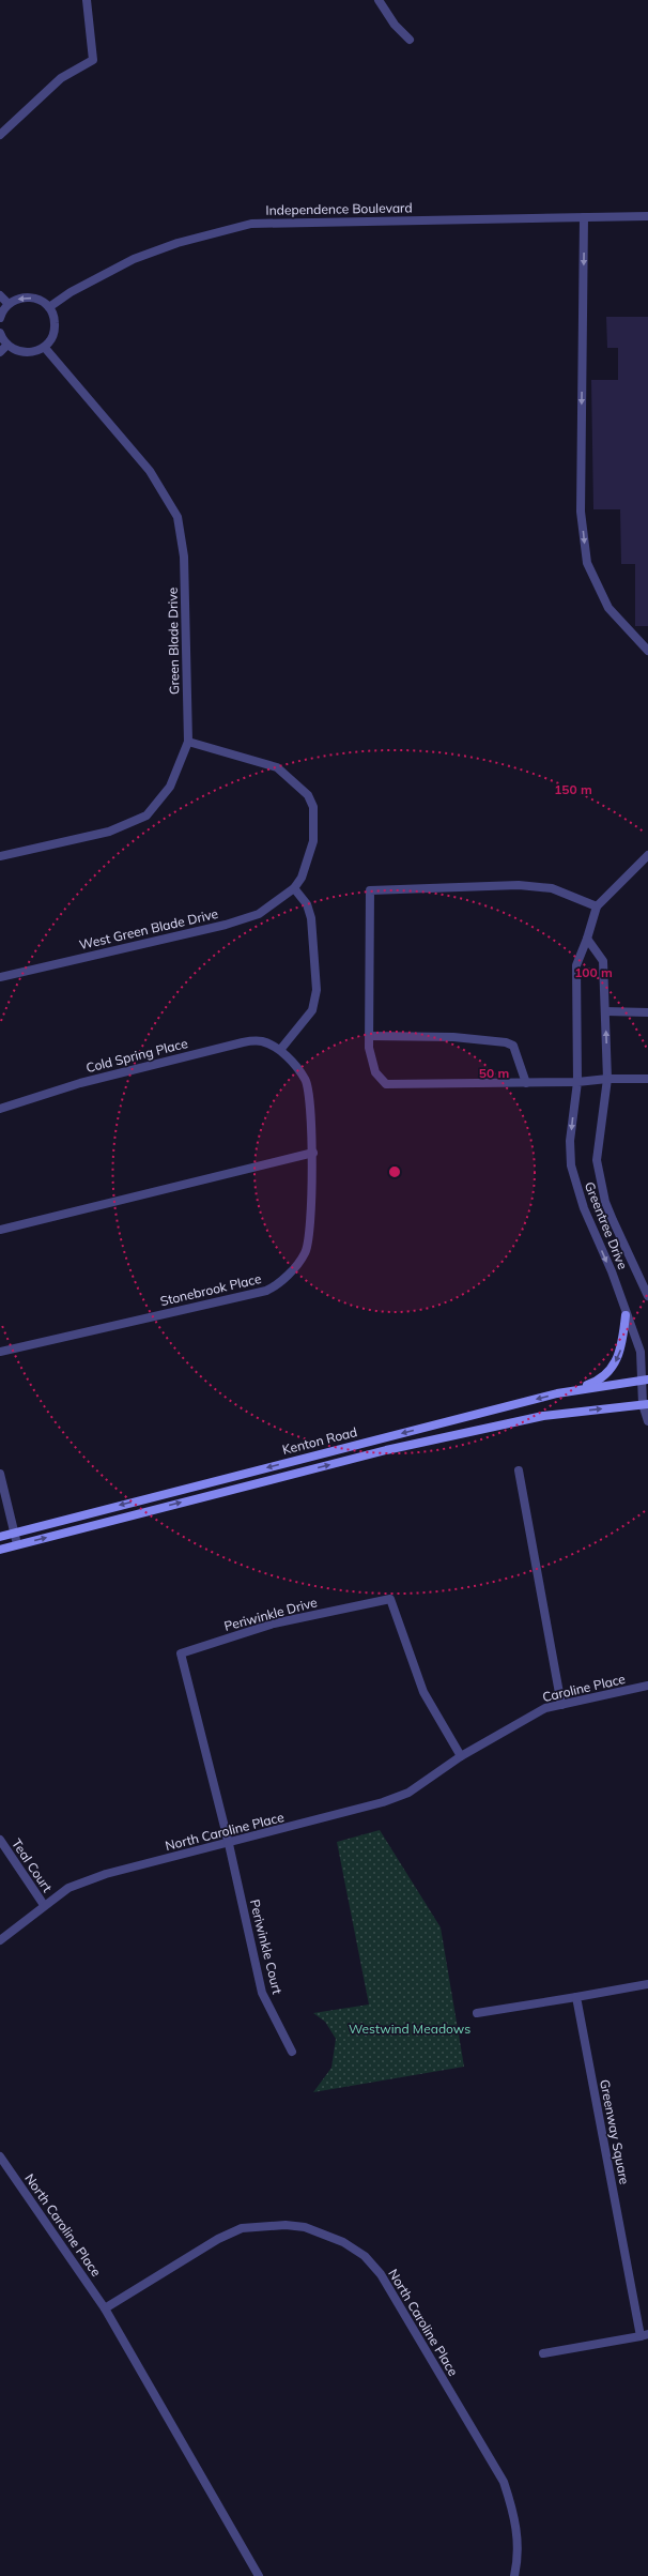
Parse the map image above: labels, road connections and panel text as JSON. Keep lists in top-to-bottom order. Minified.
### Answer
{"streets":{"main road":["Kenton Road"],"street":["Independence Boulevard","Green Blade Drive","West Green Blade Drive","Cold Spring Place","Greentree Drive","Stonebrook Place","Periwinkle Drive","Caroline Place","North Caroline Place","Teal Court","Periwinkle Court","Greenway Square"]},"crossings":[["Cold Spring Place","Stonebrook Place"],["Greentree Drive","Kenton Road"],["Periwinkle Drive","Caroline Place"],["Periwinkle Drive","North Caroline Place"],["Periwinkle Drive","Periwinkle Court"],["Caroline Place","North Caroline Place"],["North Caroline Place","Teal Court"],["North Caroline Place","Periwinkle Court"]],"parks":["Westwind Meadows"],"rings":["150 m","100 m","50 m"]}
